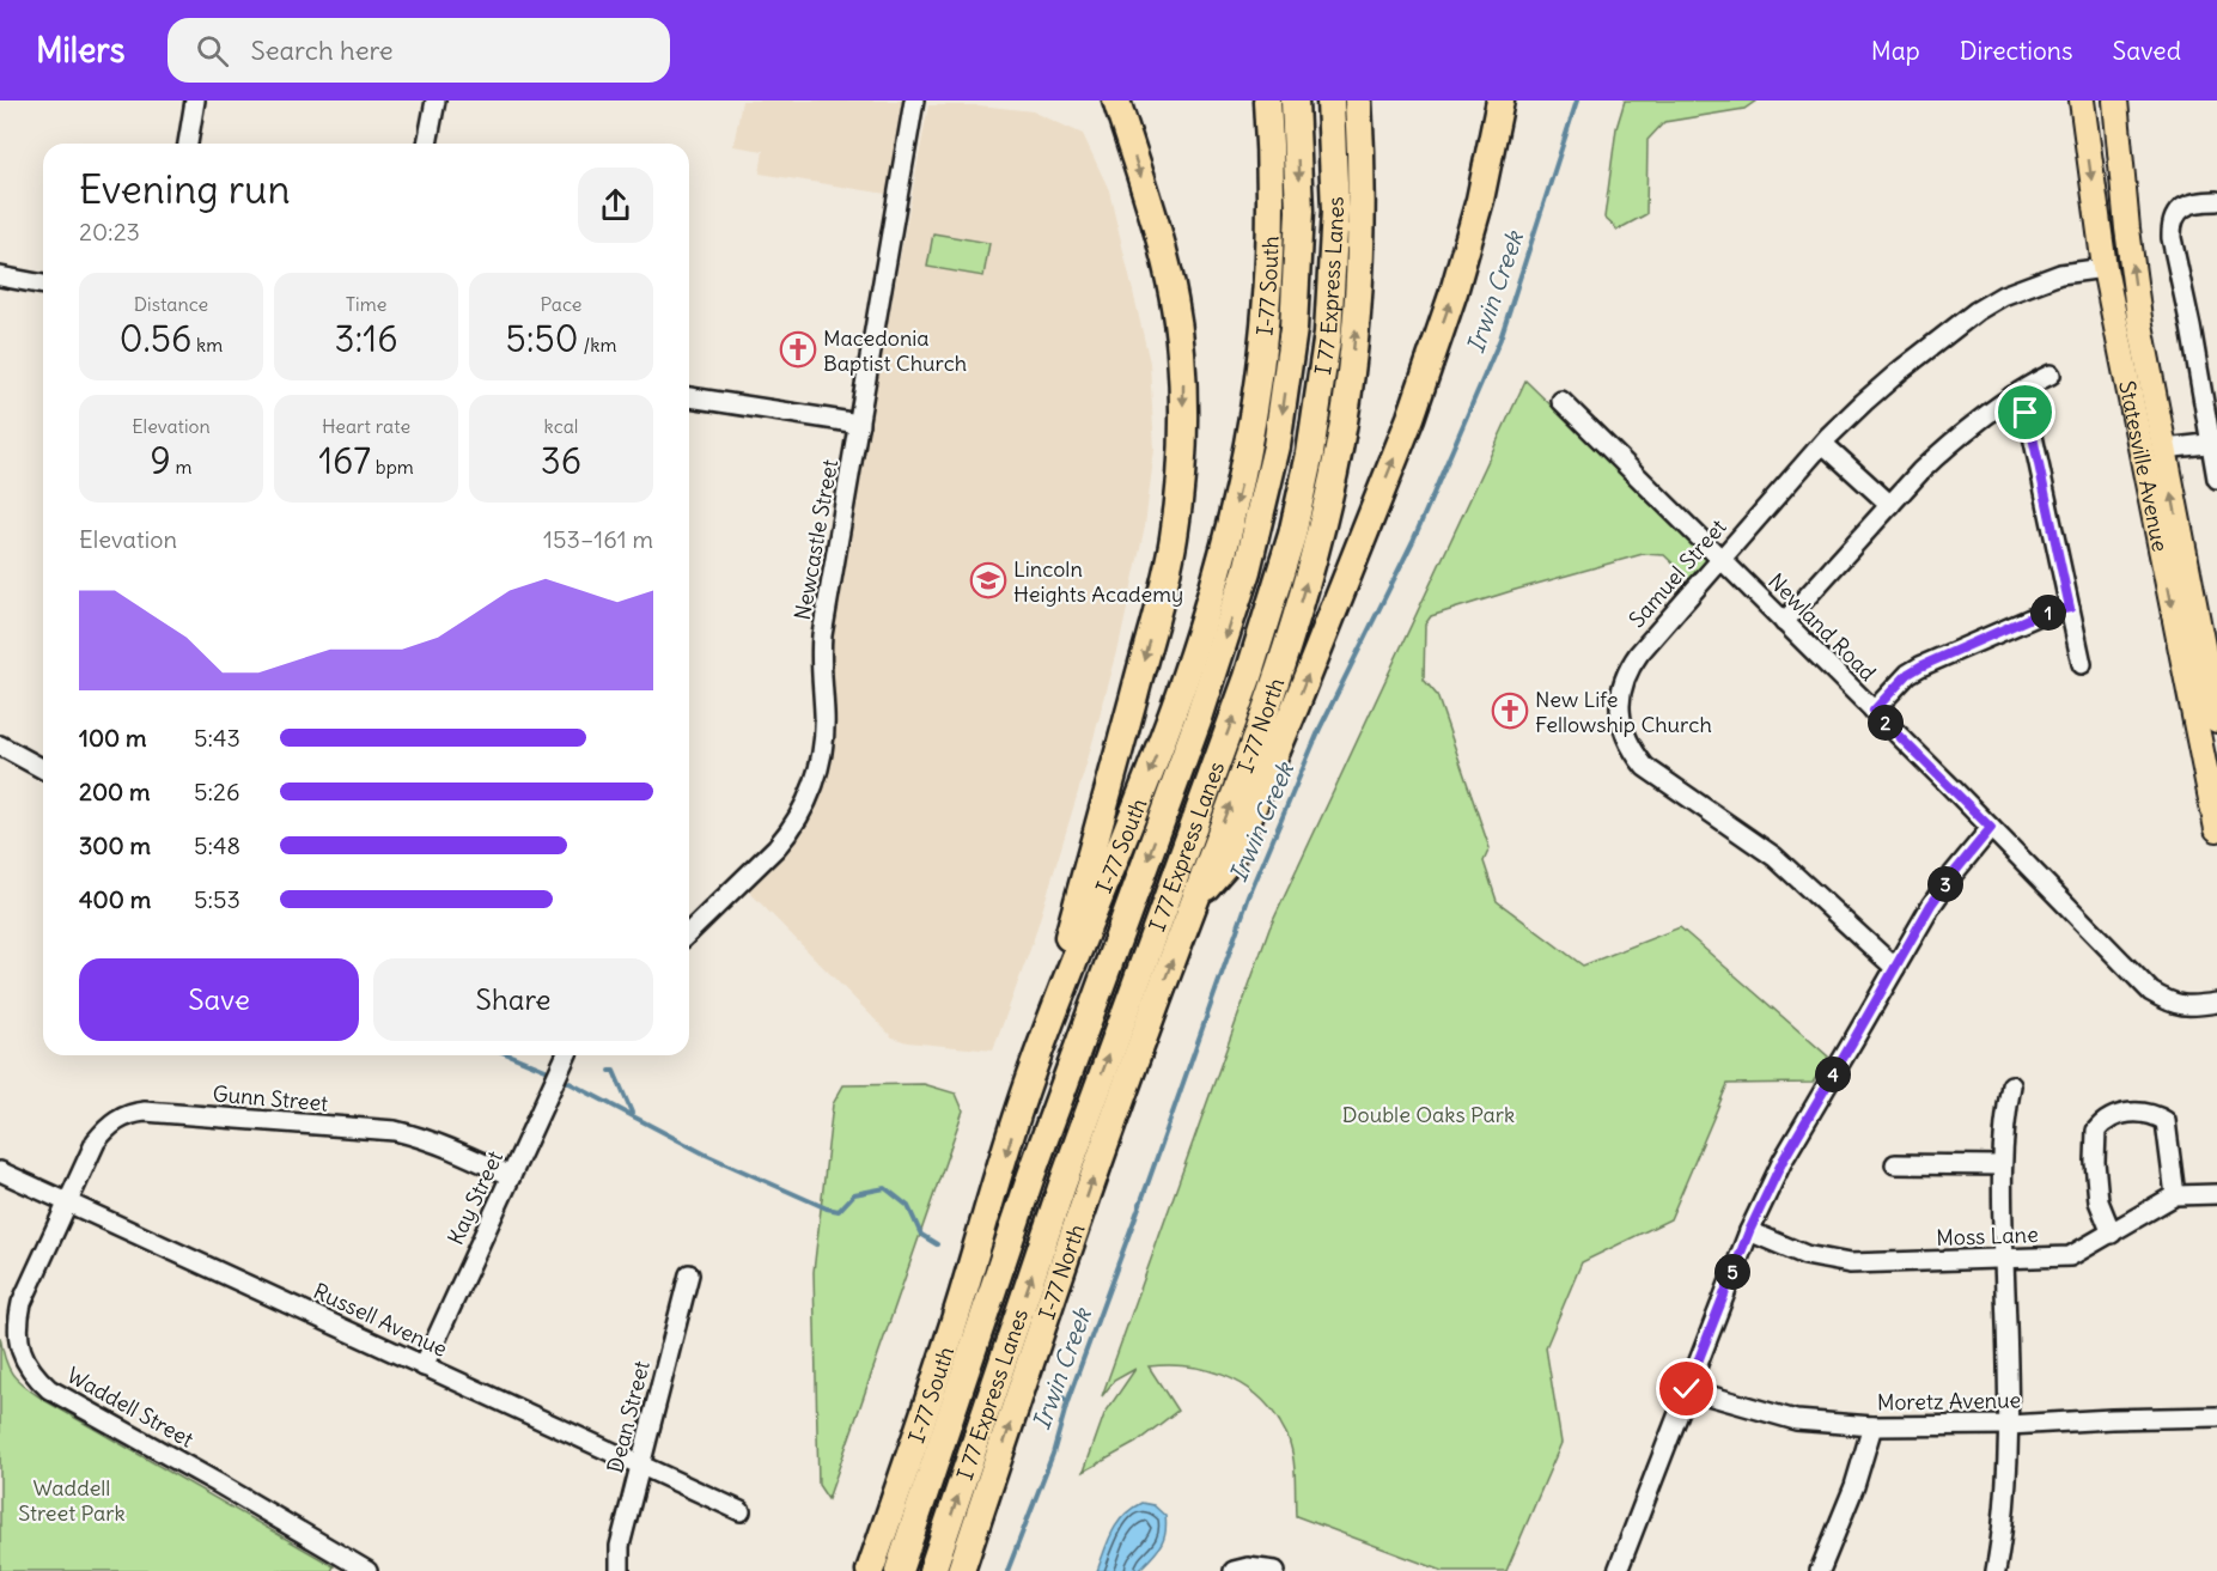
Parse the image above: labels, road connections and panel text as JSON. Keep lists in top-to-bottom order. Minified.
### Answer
{"streets":{"highway":["I-77 South","I 77 Express Lanes","I-77 North"],"main road":["Statesville Avenue"],"street":["Newcastle Street","Samuel Street","Newland Road","Gunn Street","Kay Street","Moss Lane","Russell Avenue","Moretz Avenue","Waddell Street","Dean Street"]},"crossings":[["Statesville Avenue","Samuel Street"],["Samuel Street","Newland Road"],["Gunn Street","Kay Street"],["Gunn Street","Russell Avenue"],["Gunn Street","Waddell Street"],["Kay Street","Russell Avenue"],["Russell Avenue","Waddell Street"],["Russell Avenue","Dean Street"]],"water":["Irwin Creek"],"parks":["Double Oaks Park","Waddell Street Park"],"places":{"church":["Macedonia Baptist Church","New Life Fellowship Church"],"school or university":["Lincoln Heights Academy"]},"page":{"header":"Milers","search":"Search here","nav":["Map","Directions","Saved"],"heading":["Evening run","20:23"],"stats":[["Distance","0.56 km"],["Time","3:16"],["Pace","5:50 /km"],["Elevation","9 m"],["Heart rate","167 bpm"],["kcal","36"]],"chart":["Elevation","153–161 m"],"pins":["1","2","3","4","5"],"list":[{"name":"100 m","note":"5:43"},{"name":"200 m","note":"5:26"},{"name":"300 m","note":"5:48"},{"name":"400 m","note":"5:53"}],"buttons":["Save","Share"]}}
